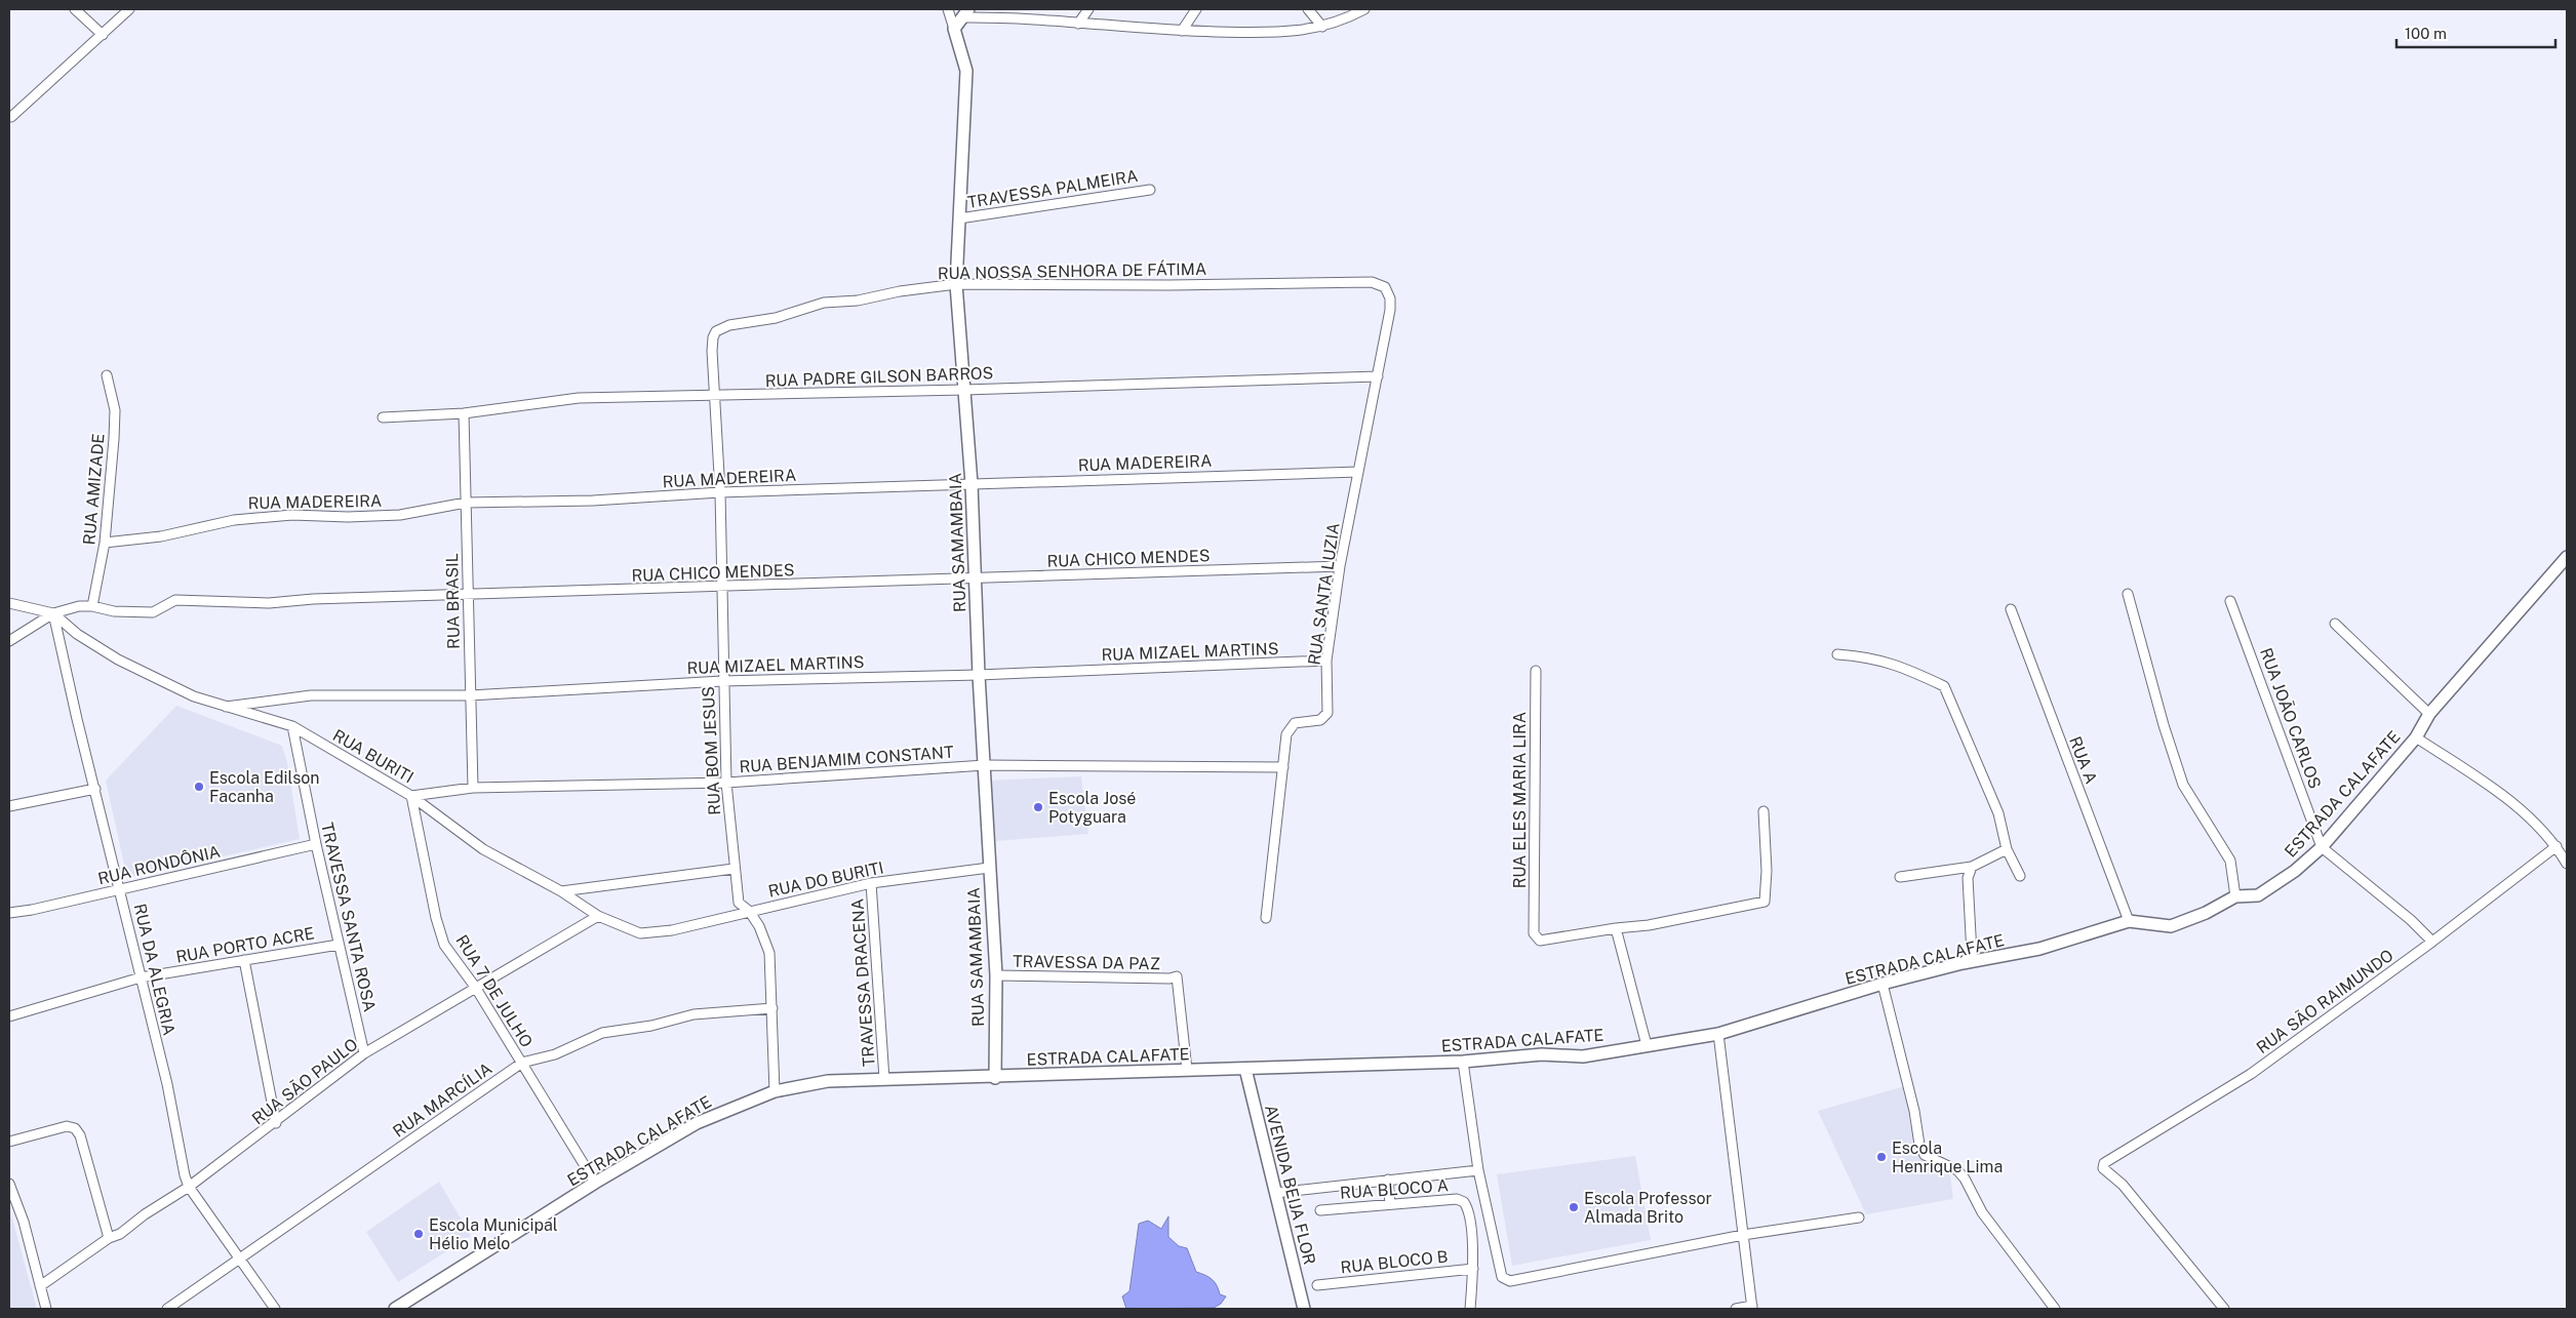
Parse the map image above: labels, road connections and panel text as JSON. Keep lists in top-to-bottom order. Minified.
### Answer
{"streets":{"street":["TRAVESSA PALMEIRA","RUA NOSSA SENHORA DE FÁTIMA","RUA PADRE GILSON BARROS","RUA MADEREIRA","RUA AMIZADE","RUA SAMAMBAIA","RUA CHICO MENDES","RUA SANTA LUZIA","RUA BRASIL","RUA MIZAEL MARTINS","RUA JOÃO CARLOS","RUA BOM JESUS","RUA BURITI","RUA BENJAMIM CONSTANT","RUA A","ESTRADA CALAFATE","RUA ELES MARIA LIRA","RUA RONDÔNIA","RUA DO BURITI","TRAVESSA SANTA ROSA","RUA PORTO ACRE","TRAVESSA DA PAZ","RUA DA ALEGRIA","TRAVESSA DRACENA","RUA 7 DE JULHO","RUA SÃO RAIMUNDO","RUA SÃO PAULO","RUA MARCÍLIA","AVENIDA BEIJA FLOR","RUA BLOCO A","RUA BLOCO B"]},"crossings":[["TRAVESSA PALMEIRA","RUA SAMAMBAIA"],["RUA NOSSA SENHORA DE FÁTIMA","RUA SAMAMBAIA"],["RUA NOSSA SENHORA DE FÁTIMA","RUA SANTA LUZIA"],["RUA NOSSA SENHORA DE FÁTIMA","RUA BOM JESUS"],["RUA PADRE GILSON BARROS","RUA SAMAMBAIA"],["RUA PADRE GILSON BARROS","RUA SANTA LUZIA"],["RUA PADRE GILSON BARROS","RUA BRASIL"],["RUA PADRE GILSON BARROS","RUA BOM JESUS"],["RUA MADEREIRA","RUA AMIZADE"],["RUA MADEREIRA","RUA SAMAMBAIA"],["RUA MADEREIRA","RUA SANTA LUZIA"],["RUA MADEREIRA","RUA BRASIL"],["RUA MADEREIRA","RUA BOM JESUS"],["RUA AMIZADE","RUA CHICO MENDES"],["RUA SAMAMBAIA","RUA CHICO MENDES"],["RUA SAMAMBAIA","RUA MIZAEL MARTINS"],["RUA SAMAMBAIA","RUA BENJAMIM CONSTANT"],["RUA SAMAMBAIA","ESTRADA CALAFATE"],["RUA SAMAMBAIA","RUA DO BURITI"],["RUA SAMAMBAIA","TRAVESSA DA PAZ"],["RUA CHICO MENDES","RUA SANTA LUZIA"],["RUA CHICO MENDES","RUA BRASIL"],["RUA CHICO MENDES","RUA BOM JESUS"],["RUA CHICO MENDES","RUA BURITI"],["RUA CHICO MENDES","RUA DA ALEGRIA"],["RUA SANTA LUZIA","RUA MIZAEL MARTINS"],["RUA SANTA LUZIA","RUA BENJAMIM CONSTANT"],["RUA BRASIL","RUA MIZAEL MARTINS"],["RUA BRASIL","RUA BENJAMIM CONSTANT"],["RUA MIZAEL MARTINS","RUA BOM JESUS"],["RUA MIZAEL MARTINS","RUA BURITI"],["RUA JOÃO CARLOS","ESTRADA CALAFATE"],["RUA BOM JESUS","RUA BENJAMIM CONSTANT"],["RUA BOM JESUS","ESTRADA CALAFATE"],["RUA BOM JESUS","RUA DO BURITI"],["RUA BOM JESUS","RUA MARCÍLIA"],["RUA BURITI","RUA BENJAMIM CONSTANT"],["RUA BURITI","RUA DO BURITI"],["RUA BURITI","TRAVESSA SANTA ROSA"],["RUA BURITI","RUA DA ALEGRIA"],["RUA BURITI","RUA 7 DE JULHO"],["RUA BURITI","RUA SÃO PAULO"],["RUA BENJAMIM CONSTANT","RUA 7 DE JULHO"],["RUA A","ESTRADA CALAFATE"],["ESTRADA CALAFATE","TRAVESSA DA PAZ"],["ESTRADA CALAFATE","TRAVESSA DRACENA"],["ESTRADA CALAFATE","RUA 7 DE JULHO"],["ESTRADA CALAFATE","AVENIDA BEIJA FLOR"],["RUA RONDÔNIA","TRAVESSA SANTA ROSA"],["RUA RONDÔNIA","RUA DA ALEGRIA"],["RUA DO BURITI","TRAVESSA DRACENA"],["TRAVESSA SANTA ROSA","RUA PORTO ACRE"],["TRAVESSA SANTA ROSA","RUA SÃO PAULO"],["RUA PORTO ACRE","RUA DA ALEGRIA"],["RUA DA ALEGRIA","RUA SÃO PAULO"],["RUA DA ALEGRIA","RUA MARCÍLIA"],["RUA 7 DE JULHO","RUA SÃO PAULO"],["RUA 7 DE JULHO","RUA MARCÍLIA"],["RUA BLOCO A","RUA BLOCO B"]],"places":["Escola Edilson Facanha","Escola José Potyguara","Escola Henrique Lima","Escola Professor Almada Brito","Escola Municipal Hélio Melo"],"scale_bar":"100 m"}
